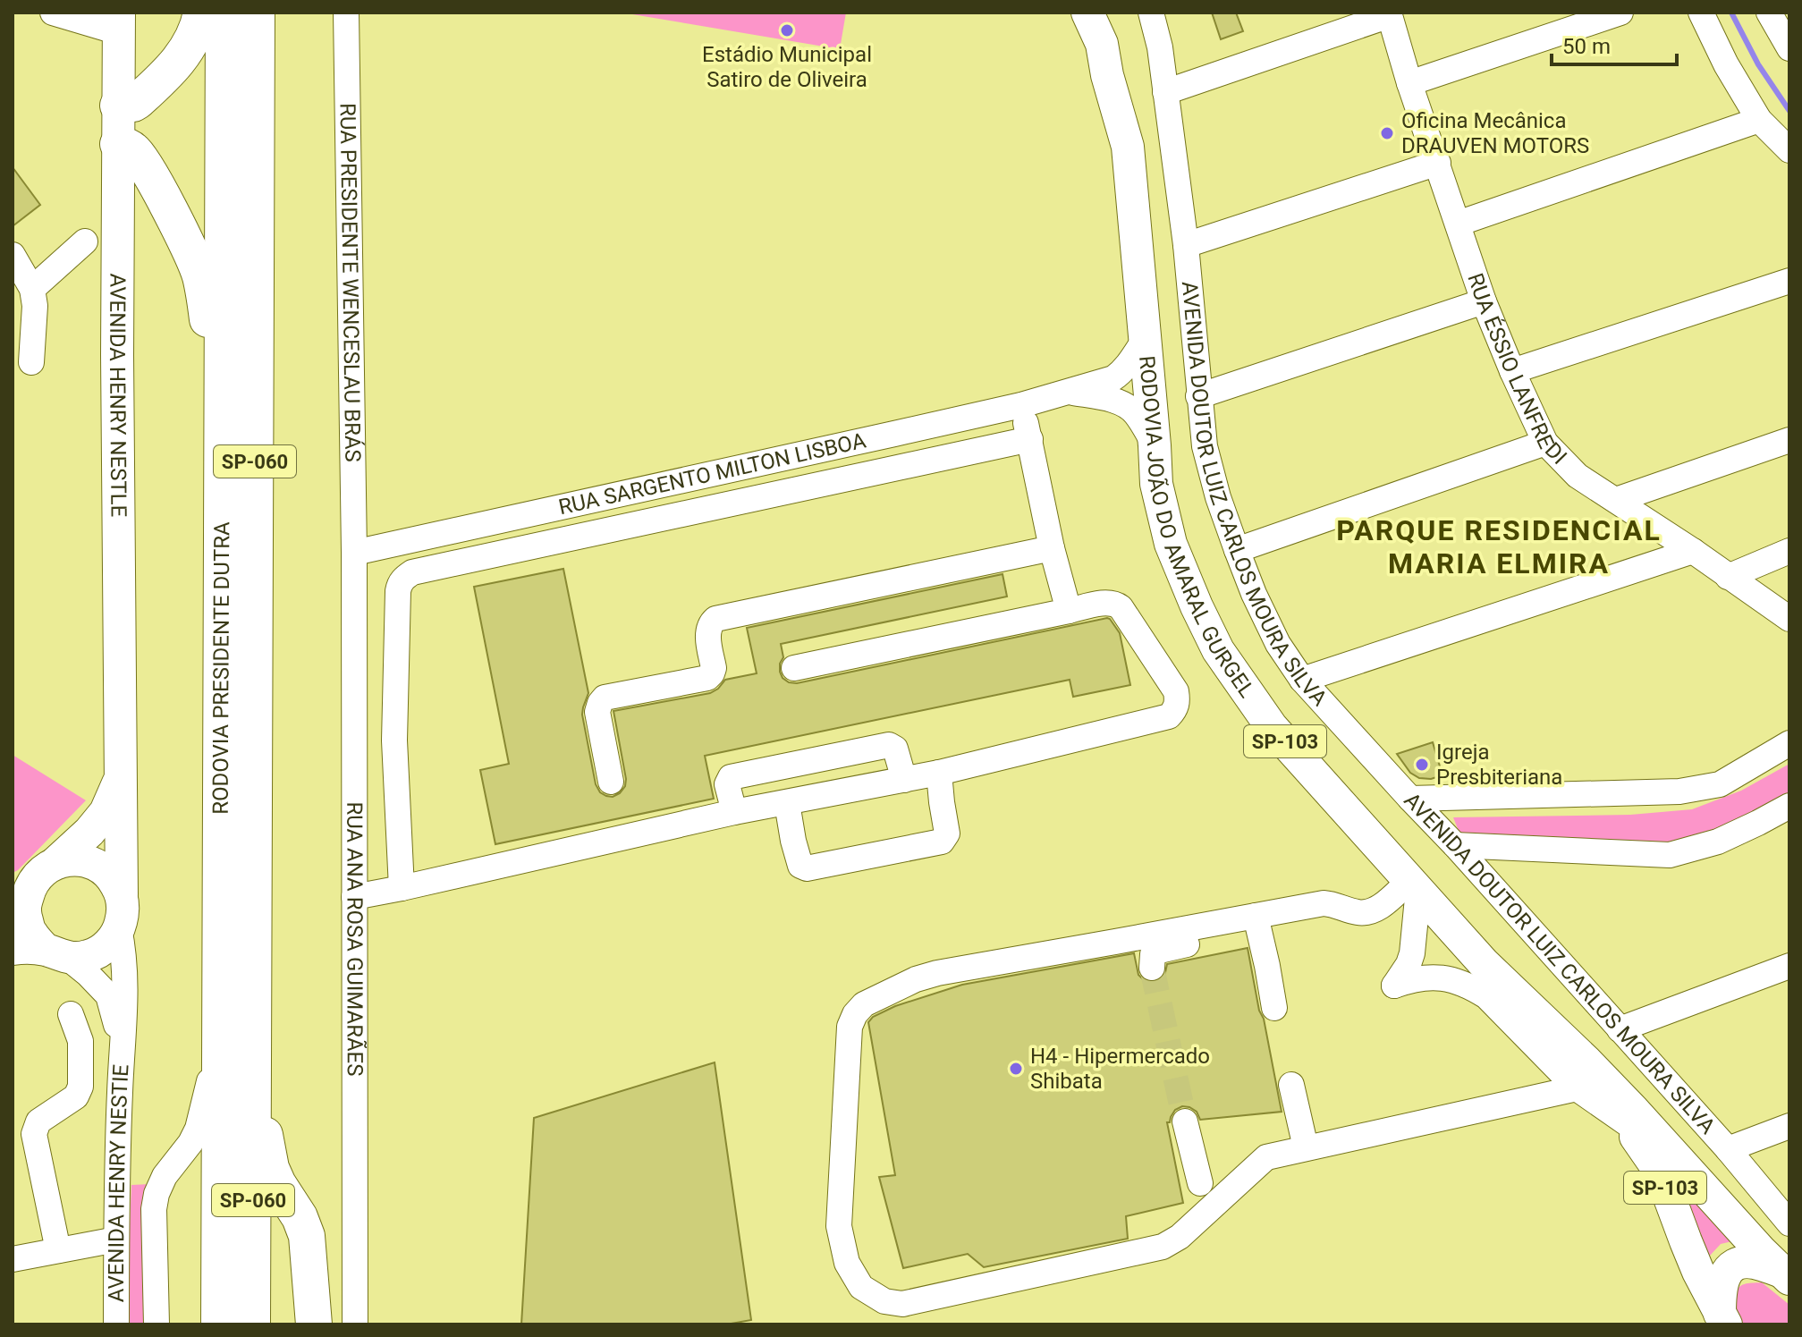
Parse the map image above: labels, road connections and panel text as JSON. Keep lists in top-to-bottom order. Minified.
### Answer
{"streets":{"highway":["SP-060","RODOVIA PRESIDENTE DUTRA"],"main road":["AVENIDA HENRY NESTLE","RODOVIA JOÃO DO AMARAL GURGEL","SP-103"],"street":["RUA PRESIDENTE WENCESLAU BRÁS","RUA ÉSSIO LANFREDI","RUA SARGENTO MILTON LISBOA","AVENIDA DOUTOR LUIZ CARLOS MOURA SILVA","RUA ANA ROSA GUIMARÃES","AVENIDA HENRY NESTIE"]},"crossings":[["RUA PRESIDENTE WENCESLAU BRÁS","RUA SARGENTO MILTON LISBOA"],["RUA PRESIDENTE WENCESLAU BRÁS","RUA ANA ROSA GUIMARÃES"],["AVENIDA HENRY NESTLE","AVENIDA HENRY NESTIE"],["RUA SARGENTO MILTON LISBOA","RODOVIA JOÃO DO AMARAL GURGEL"],["RUA SARGENTO MILTON LISBOA","RUA ANA ROSA GUIMARÃES"],["RODOVIA JOÃO DO AMARAL GURGEL","SP-103"]],"districts":["PARQUE RESIDENCIAL MARIA ELMIRA"],"places":["Estádio Municipal Satiro de Oliveira","Oficina Mecânica DRAUVEN MOTORS","Igreja Presbiteriana","H4 - Hipermercado Shibata"],"scale_bar":"50 m"}
